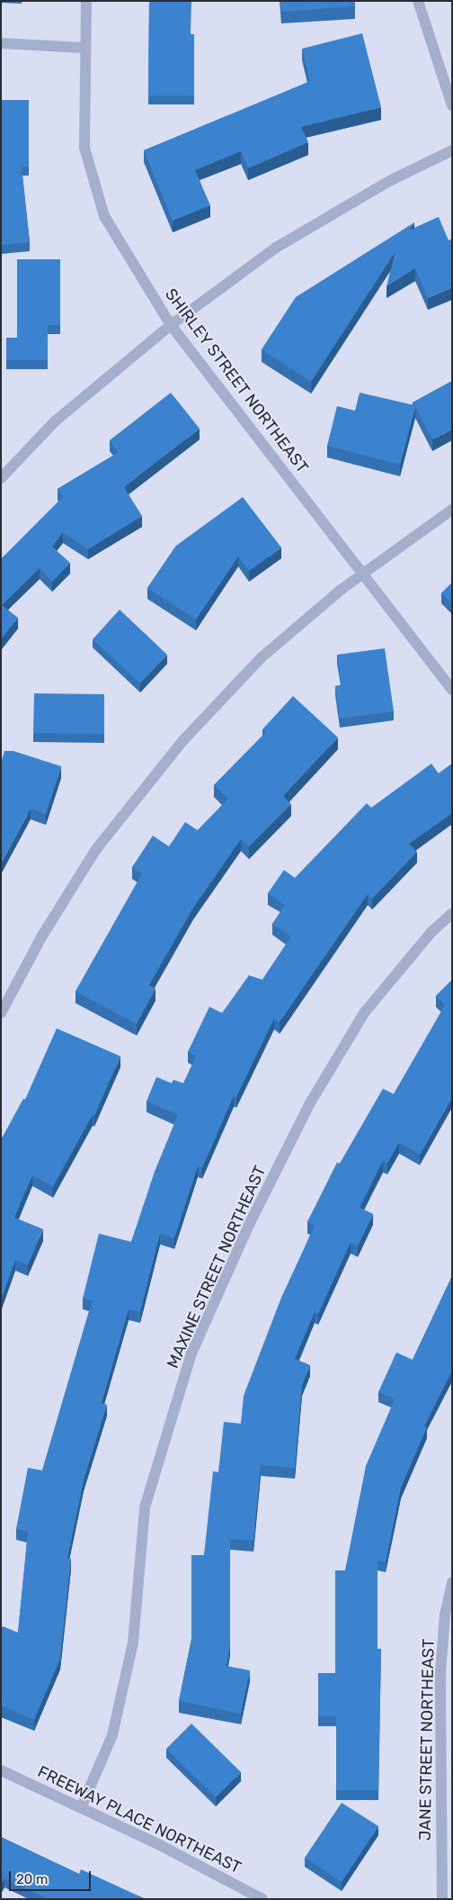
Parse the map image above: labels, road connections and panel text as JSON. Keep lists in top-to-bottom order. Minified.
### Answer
{"streets":{"street":["SHIRLEY STREET NORTHEAST","MAXINE STREET NORTHEAST","JANE STREET NORTHEAST","FREEWAY PLACE NORTHEAST"]},"crossings":[["MAXINE STREET NORTHEAST","FREEWAY PLACE NORTHEAST"]],"scale_bar":"20 m"}
